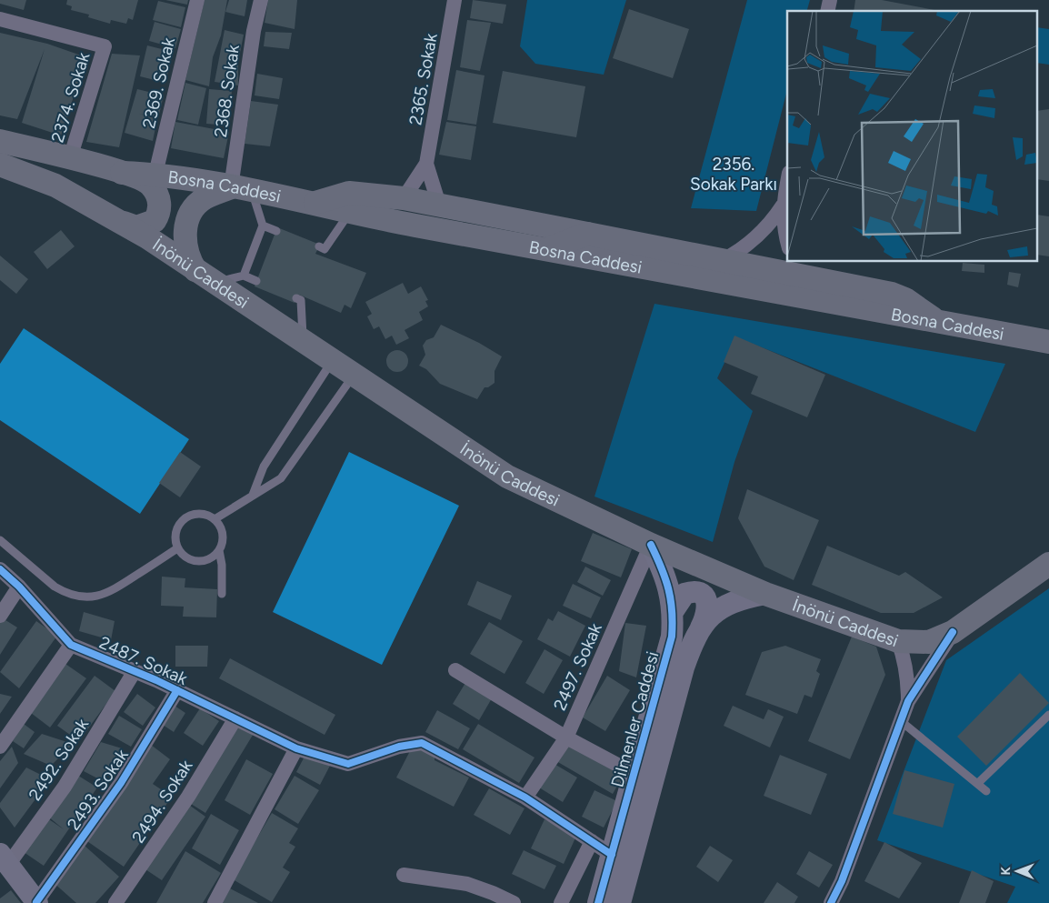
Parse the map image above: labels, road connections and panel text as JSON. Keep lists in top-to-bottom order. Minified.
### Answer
{"streets":{"main road":["Bosna Caddesi","İnönü Caddesi"],"street":["2365. Sokak","2369. Sokak","2368. Sokak","2374. Sokak","2487. Sokak","2497. Sokak","Dilmenler Caddesi","2492. Sokak","2493. Sokak","2494. Sokak"]},"crossings":[["2369. Sokak","Bosna Caddesi"],["2368. Sokak","Bosna Caddesi"],["2368. Sokak","İnönü Caddesi"],["Bosna Caddesi","İnönü Caddesi"],["İnönü Caddesi","2497. Sokak"],["İnönü Caddesi","Dilmenler Caddesi"],["2487. Sokak","2497. Sokak"],["2487. Sokak","Dilmenler Caddesi"],["2487. Sokak","2492. Sokak"],["2487. Sokak","2493. Sokak"],["2487. Sokak","2494. Sokak"],["2497. Sokak","Dilmenler Caddesi"]],"parks":["2356. Sokak Parkı"],"north":"left"}
